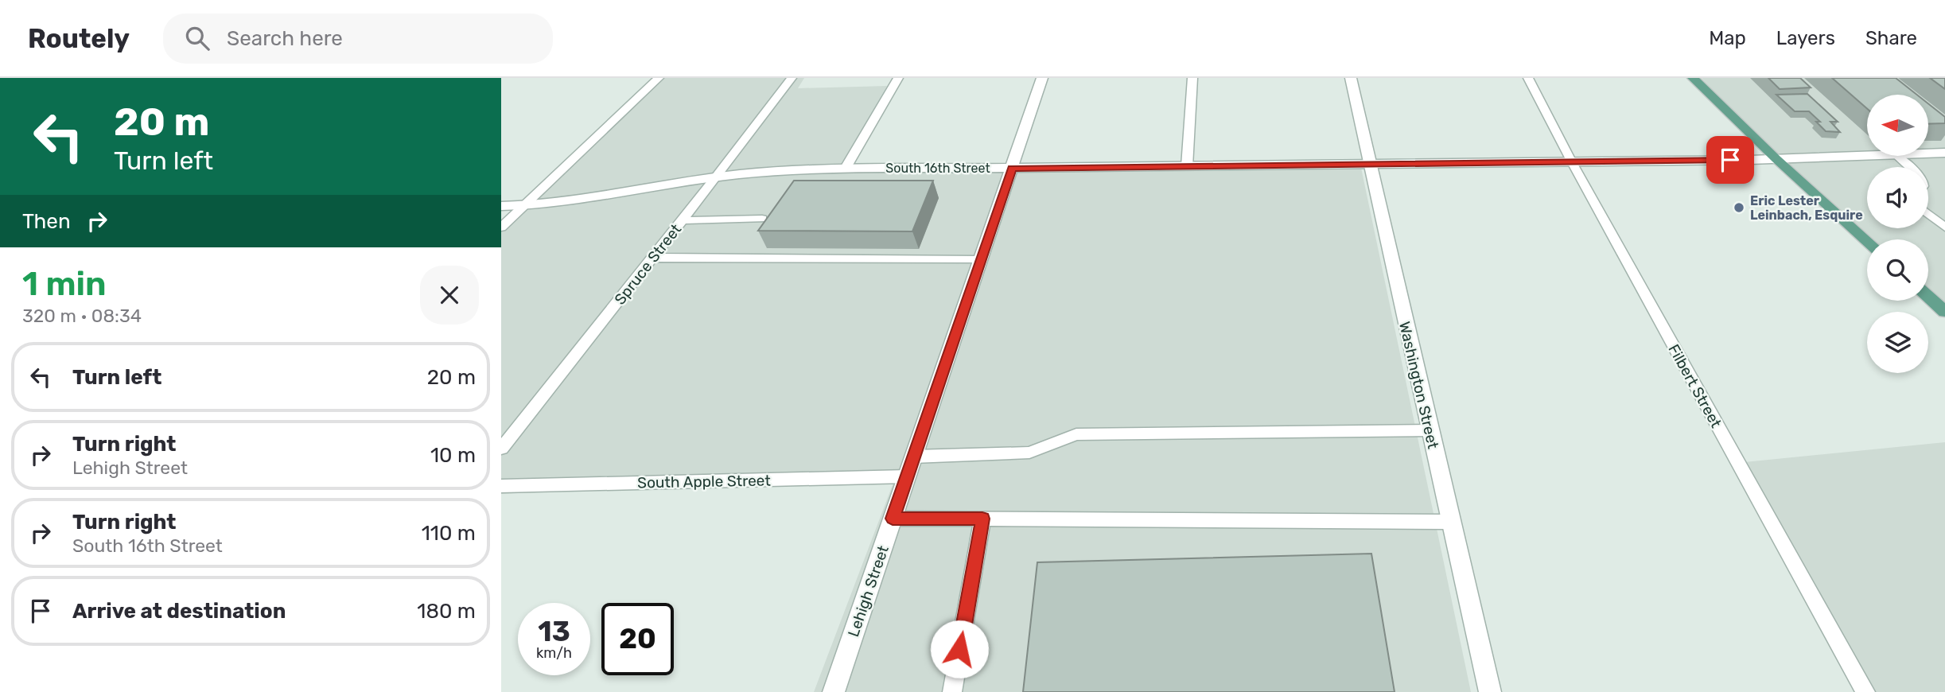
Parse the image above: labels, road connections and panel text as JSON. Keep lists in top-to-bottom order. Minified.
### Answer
{"streets":{"street":["South 16th Street","Washington Street","Lehigh Street"],"lane":["Spruce Street","Filbert Street","South Apple Street"]},"crossings":[["South 16th Street","Spruce Street"],["South 16th Street","Washington Street"],["South 16th Street","Filbert Street"],["South 16th Street","Lehigh Street"],["South Apple Street","Lehigh Street"]],"places":["Eric Lester Leinbach, Esquire"],"north":"left","page":{"header":"Routely","search":"Search here","nav":["Map","Layers","Share"],"turn":["20 m","Turn left"],"then":"Then","heading":["1 min","320 m · 08:34"],"list":[{"name":"Turn left","value":"20 m"},{"name":"Turn right","note":"Lehigh Street","value":"10 m"},{"name":"Turn right","note":"South 16th Street","value":"110 m"},{"name":"Arrive at destination","value":"180 m"}],"speed":"13 km/h","limit":"20"}}
